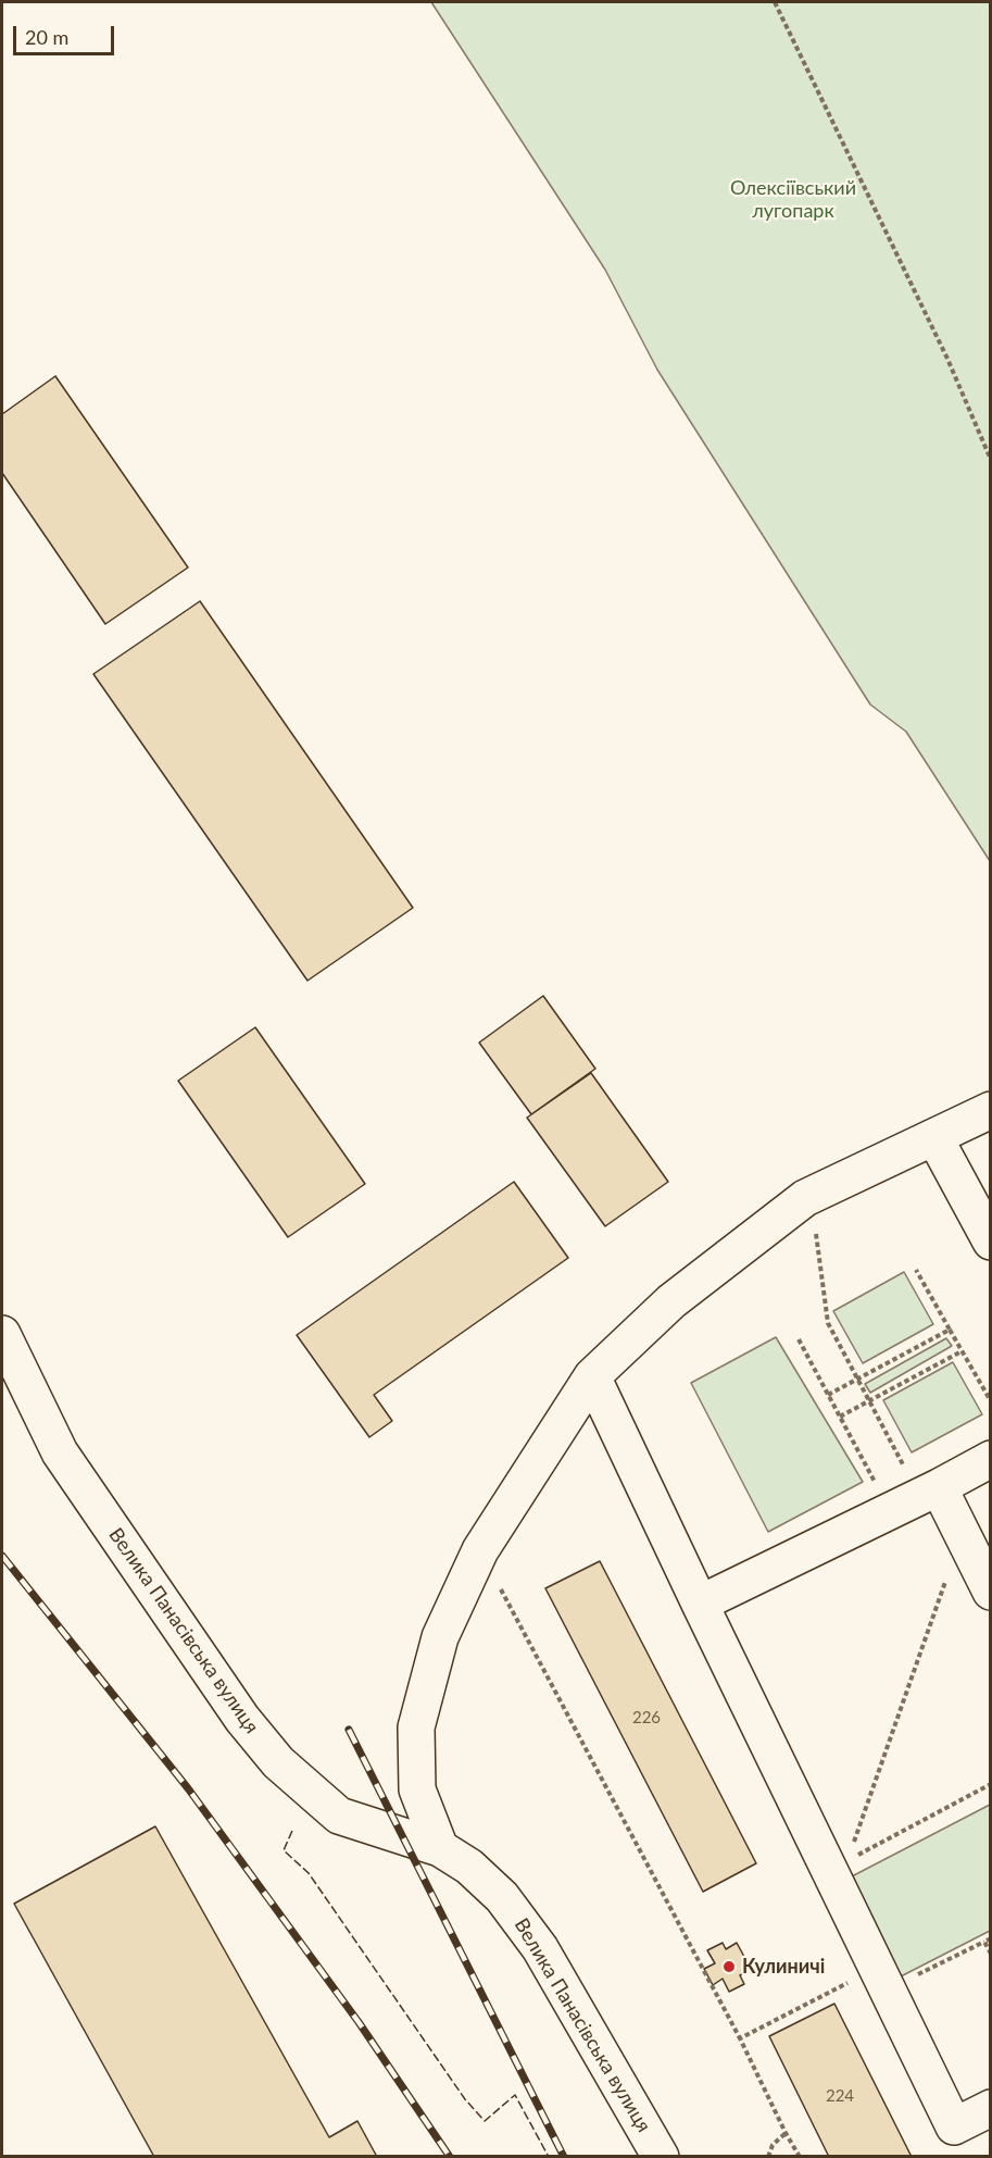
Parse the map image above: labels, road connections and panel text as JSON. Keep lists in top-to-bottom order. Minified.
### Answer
{"streets":{"street":["Велика Панасівська вулиця"]},"parks":["Олексіївський лугопарк"],"places":["Кулиничі"],"house_numbers":["226","224"],"scale_bar":"20 m"}
